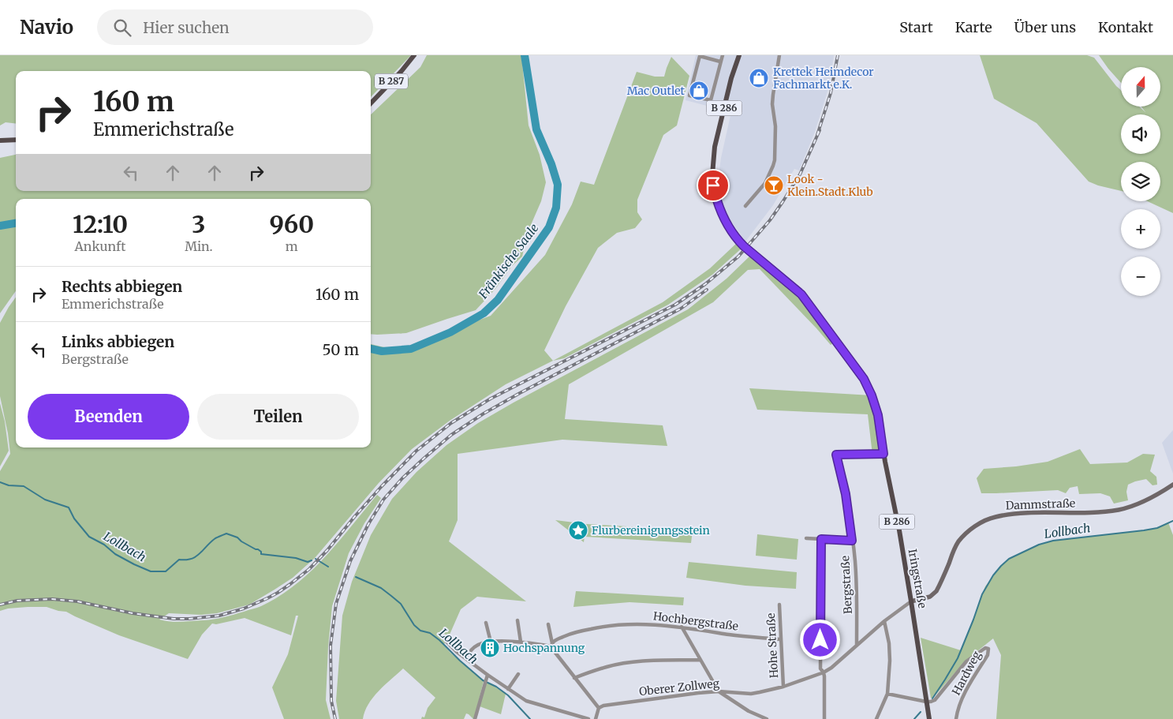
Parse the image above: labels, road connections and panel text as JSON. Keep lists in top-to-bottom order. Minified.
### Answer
{"streets":{"main road":["B 287","B 286","Iringstraße"],"street":["Dammstraße","Bergstraße","Hochbergstraße","Hohe Straße","Hardweg","Oberer Zollweg"]},"crossings":[["Dammstraße","Iringstraße"],["Dammstraße","Oberer Zollweg"],["Iringstraße","Bergstraße"],["Iringstraße","Hardweg"],["Iringstraße","Oberer Zollweg"],["Bergstraße","Oberer Zollweg"],["Hochbergstraße","Hohe Straße"],["Hohe Straße","Oberer Zollweg"]],"water":["Fränkische Saale","Lollbach"],"places":{"shop":["Krettek Heimdecor Fachmarkt e.K.","Mac Outlet"],"bar":["Look - Klein.Stadt.Klub"],"place":["Flurbereinigungsstein"],"building":["Hochspannung"]},"north":"top","page":{"header":"Navio","search":"Hier suchen","nav":["Start","Karte","Über uns","Kontakt"],"map_buttons":["+","−"],"turn":["160 m","Emmerichstraße"],"eta":["12:10","Ankunft","3","Min.","960","m"],"list":[{"name":"Rechts abbiegen","note":"Emmerichstraße","value":"160 m"},{"name":"Links abbiegen","note":"Bergstraße","value":"50 m"}],"buttons":["Beenden","Teilen"]}}
